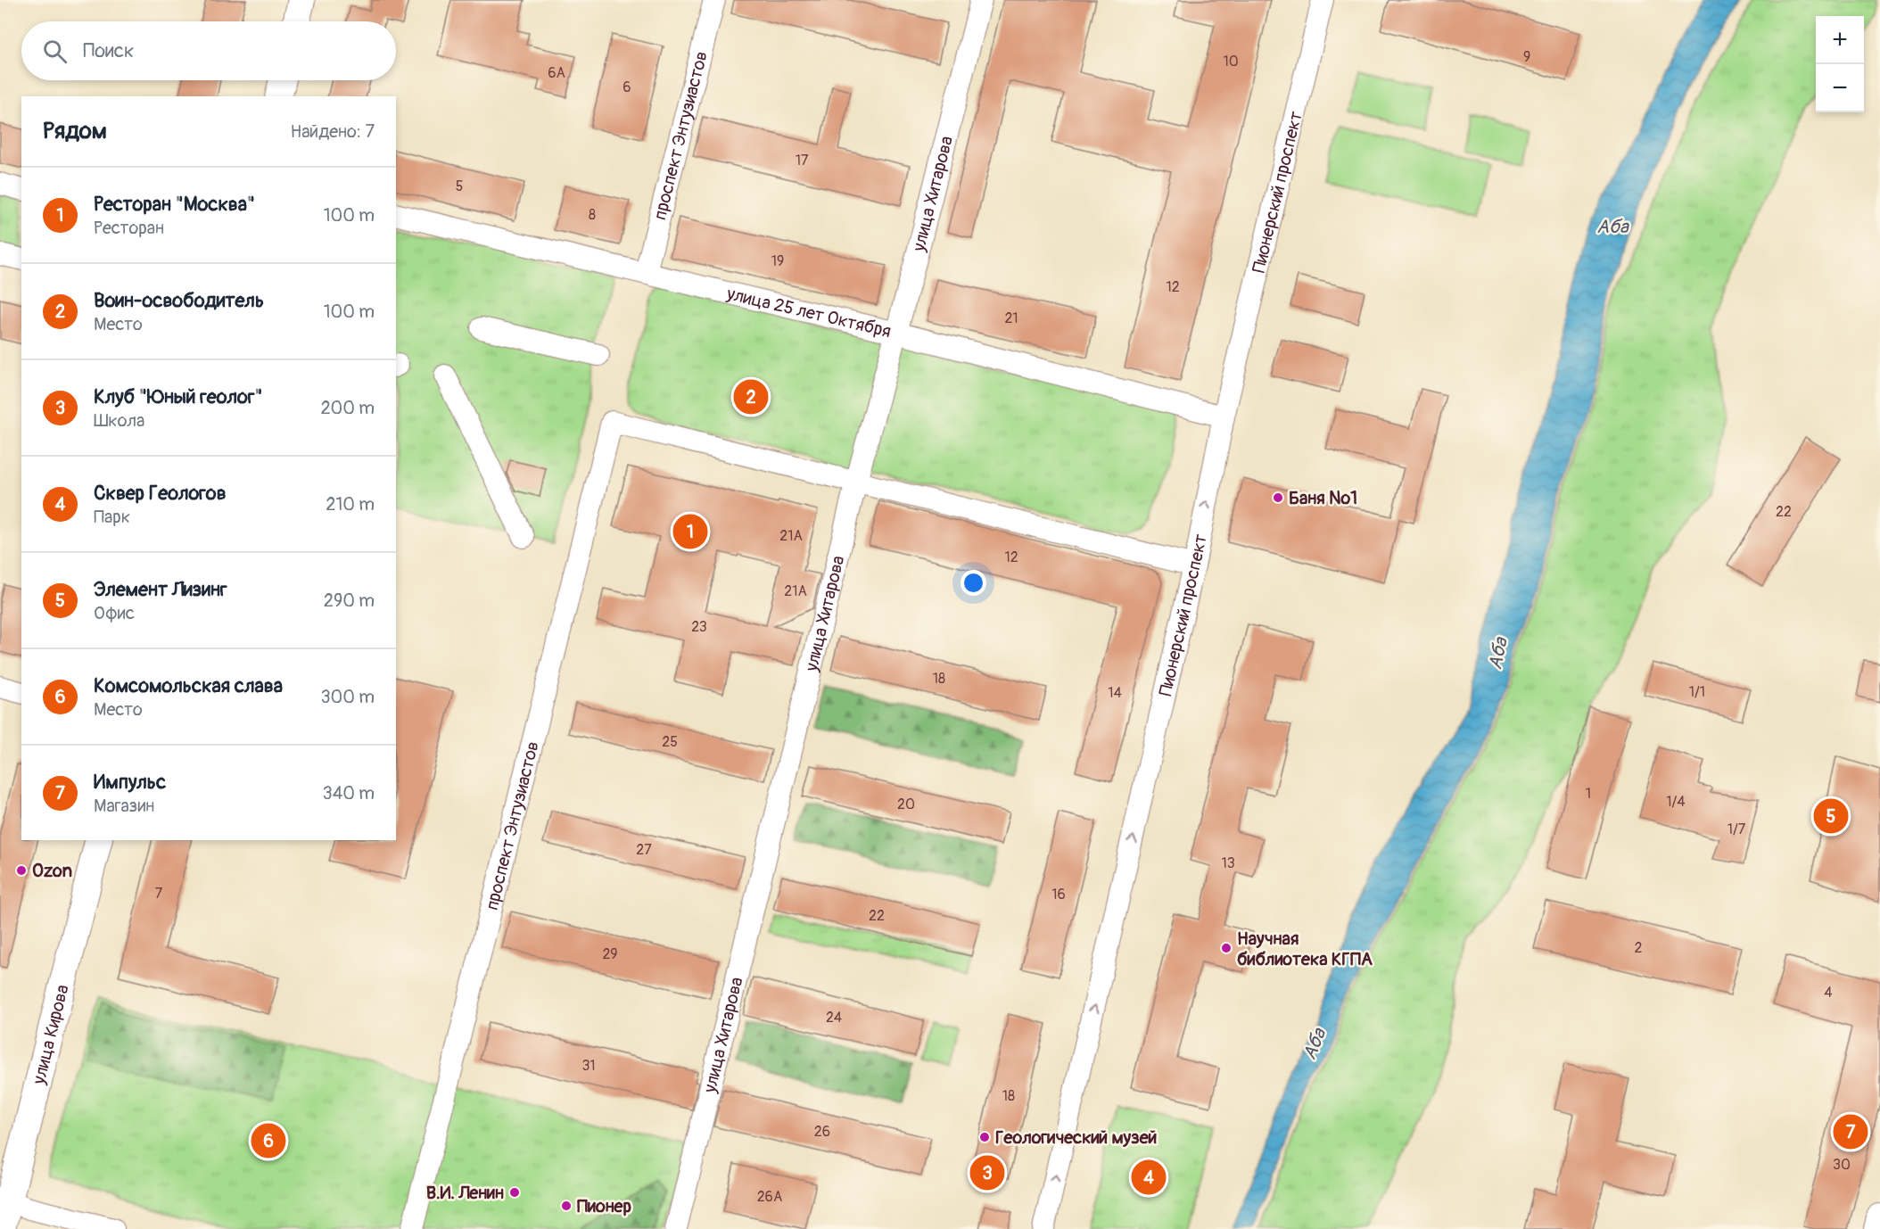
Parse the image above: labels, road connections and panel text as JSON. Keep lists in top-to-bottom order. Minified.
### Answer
{"streets":{"main road":["улица Кирова"],"street":["проспект Энтузиастов","Пионерский проспект","улица Хитарова","улица 25 лет Октября"]},"crossings":[["проспект Энтузиастов","улица Хитарова"],["проспект Энтузиастов","улица 25 лет Октября"],["Пионерский проспект","улица 25 лет Октября"],["улица Хитарова","улица 25 лет Октября"]],"one_way":["Пионерский проспект"],"water":["Аба"],"places":["Баня №1","Ozon","Научная библиотека КГПА","Геологический музей","В.И. Ленин","Пионер"],"house_numbers":["9","10","6А","6","17","5","8","19","12","21","22","21А","12","21А","23","18","1/1","14","25","1","1/4","20","1/7","27","13","7","16","22","2","29","4","24","31","18","26","30","26А"],"page":{"map_buttons":["+","−"],"search":"Поиск","heading":["Рядом","Найдено: 7"],"list":[{"mark":"1","name":"Ресторан \"Москва\"","note":"Ресторан","value":"100 m"},{"mark":"2","name":"Воин-освободитель","note":"Место","value":"100 m"},{"mark":"3","name":"Клуб \"Юный геолог\"","note":"Школа","value":"200 m"},{"mark":"4","name":"Сквер Геологов","note":"Парк","value":"210 m"},{"mark":"5","name":"Элемент Лизинг","note":"Офис","value":"290 m"},{"mark":"6","name":"Комсомольская слава","note":"Место","value":"300 m"},{"mark":"7","name":"Импульс","note":"Магазин","value":"340 m"}],"pins":["2","1","5","7","6","3","4"]}}
